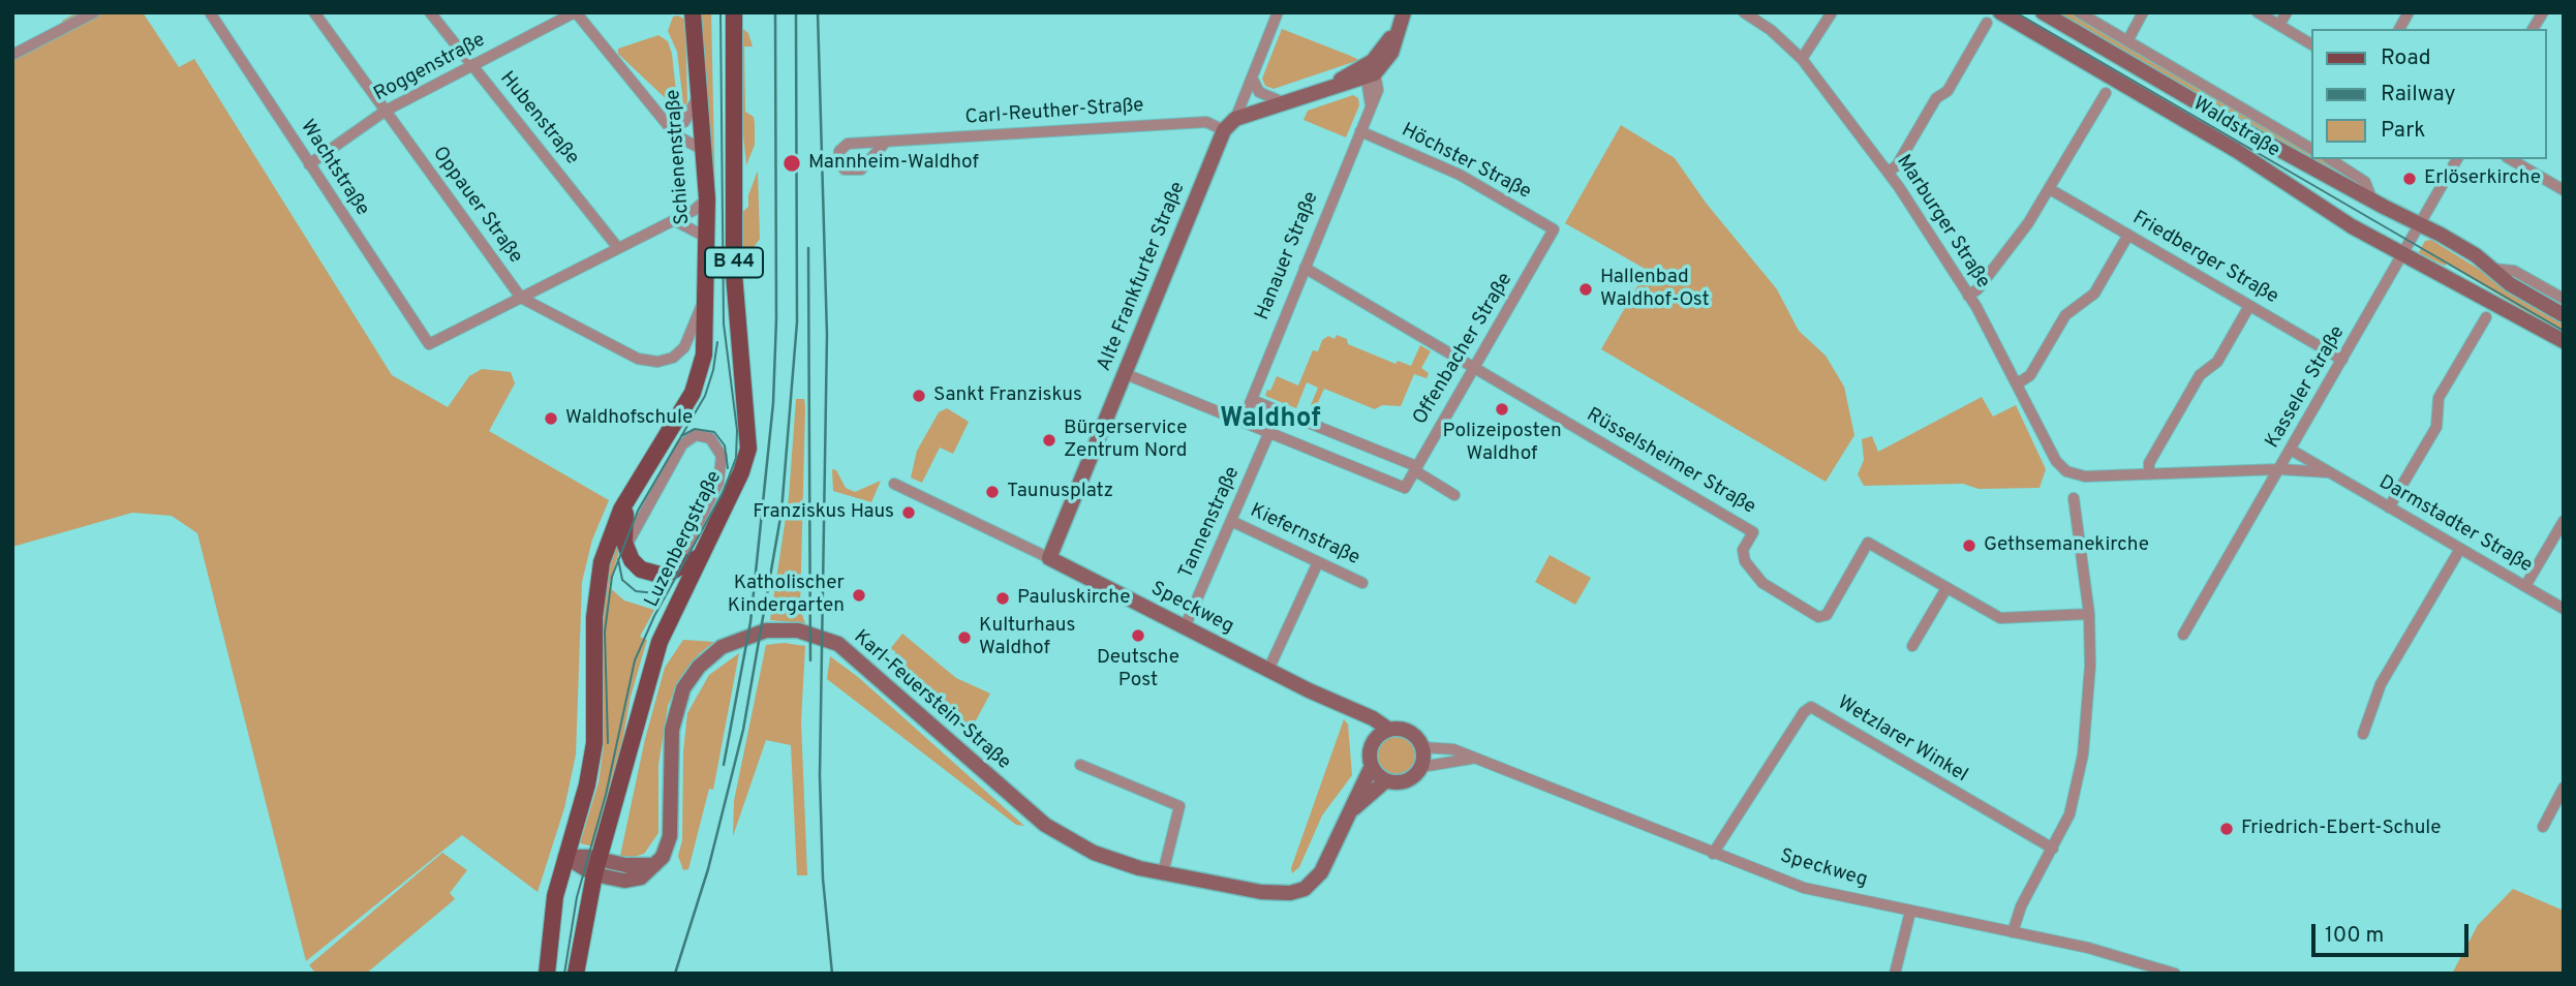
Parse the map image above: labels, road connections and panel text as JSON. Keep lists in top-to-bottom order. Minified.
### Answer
{"streets":{"main road":["Schienenstraße","B 44","Luzenbergstraße"],"street":["Roggenstraße","Carl-Reuther-Straße","Hubenstraße","Waldstraße","Höchster Straße","Wachtstraße","Oppauer Straße","Marburger Straße","Hanauer Straße","Friedberger Straße","Alte Frankfurter Straße","Offenbacher Straße","Kasseler Straße","Rüsselsheimer Straße","Tannenstraße","Darmstadter Straße","Kiefernstraße","Speckweg","Karl-Feuerstein-Straße","Wetzlarer Winkel"]},"crossings":[["Roggenstraße","Hubenstraße"],["Roggenstraße","Wachtstraße"],["Roggenstraße","Oppauer Straße"],["Carl-Reuther-Straße","Alte Frankfurter Straße"],["Waldstraße","Kasseler Straße"],["Schienenstraße","Oppauer Straße"],["Schienenstraße","B 44"],["Höchster Straße","Hanauer Straße"],["Höchster Straße","Offenbacher Straße"],["Wachtstraße","Oppauer Straße"],["Marburger Straße","Darmstadter Straße"],["Hanauer Straße","Rüsselsheimer Straße"],["Friedberger Straße","Kasseler Straße"],["B 44","Karl-Feuerstein-Straße"],["Alte Frankfurter Straße","Speckweg"],["Offenbacher Straße","Rüsselsheimer Straße"],["Offenbacher Straße","Tannenstraße"],["Kasseler Straße","Darmstadter Straße"],["Tannenstraße","Kiefernstraße"],["Tannenstraße","Speckweg"],["Luzenbergstraße","Karl-Feuerstein-Straße"],["Speckweg","Karl-Feuerstein-Straße"],["Speckweg","Wetzlarer Winkel"]],"districts":["Waldhof"],"places":["Mannheim-Waldhof","Erlöserkirche","Hallenbad Waldhof-Ost","Sankt Franziskus","Polizeiposten Waldhof","Waldhofschule","Bürgerservice Zentrum Nord","Taunusplatz","Franziskus Haus","Gethsemanekirche","Katholischer Kindergarten","Pauluskirche","Deutsche Post","Kulturhaus Waldhof","Friedrich-Ebert-Schule"],"legend":["Road","Railway","Park"],"scale_bar":"100 m"}
